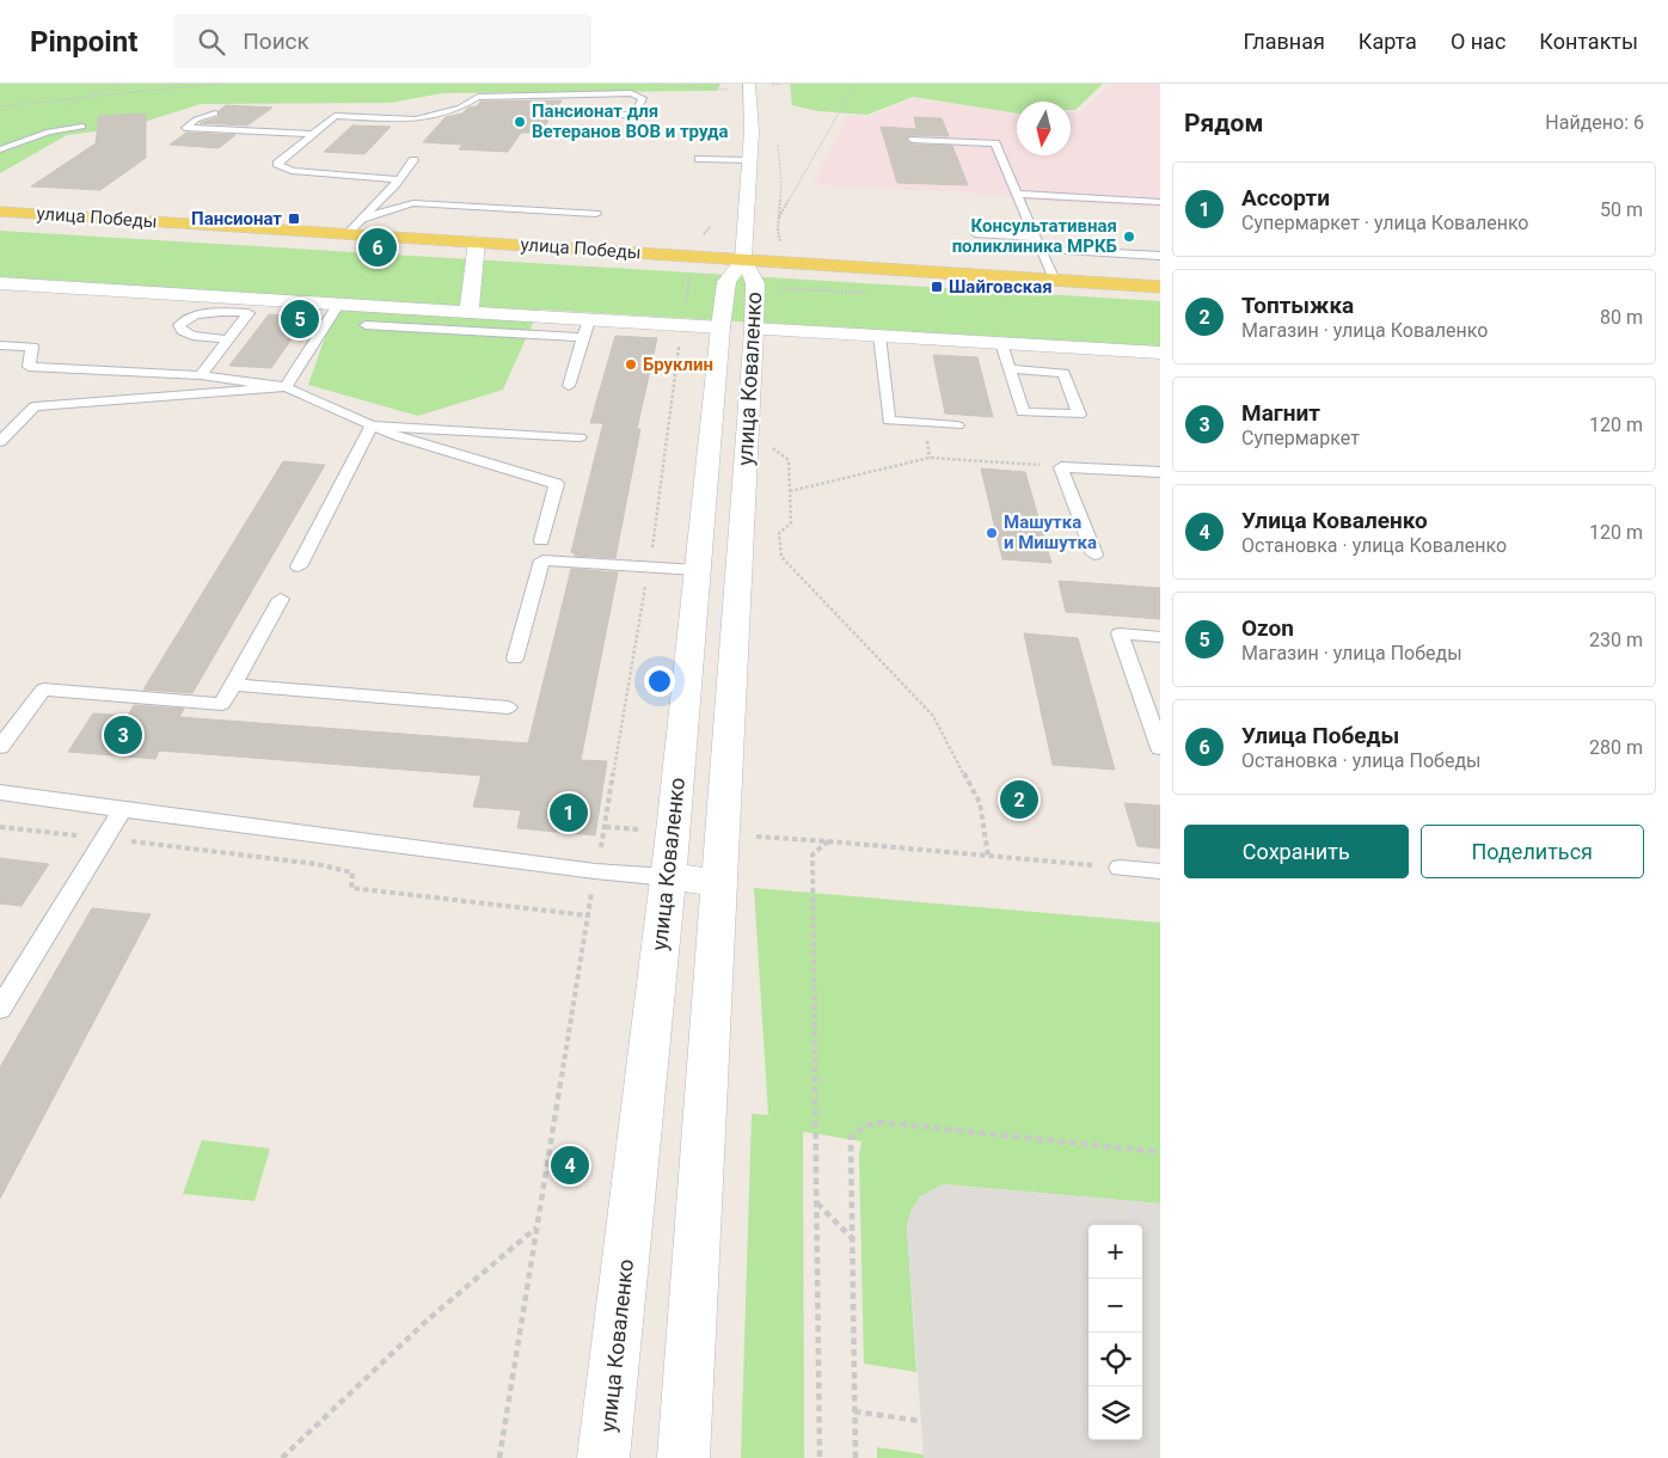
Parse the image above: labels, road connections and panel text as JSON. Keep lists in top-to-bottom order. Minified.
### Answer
{"streets":{"main road":["улица Победы","улица Коваленко"]},"crossings":[["улица Победы","улица Коваленко"]],"places":{"other":["Пансионат для Ветеранов ВОВ и труда","Консультативная поликлиника МРКБ","Бруклин","Машутка и Мишутка"],"transit":["Пансионат","Шайговская"]},"north":"bottom","page":{"header":"Pinpoint","search":"Поиск","nav":["Главная","Карта","О нас","Контакты"],"heading":["Рядом","Найдено: 6"],"list":[{"mark":"1","name":"Ассорти","note":"Супермаркет · улица Коваленко","value":"50 m"},{"mark":"2","name":"Топтыжка","note":"Магазин · улица Коваленко","value":"80 m"},{"mark":"3","name":"Магнит","note":"Супермаркет","value":"120 m"},{"mark":"4","name":"Улица Коваленко","note":"Остановка · улица Коваленко","value":"120 m"},{"mark":"5","name":"Ozon","note":"Магазин · улица Победы","value":"230 m"},{"mark":"6","name":"Улица Победы","note":"Остановка · улица Победы","value":"280 m"}],"pins":["6","5","3","2","1","4"],"buttons":["Сохранить","Поделиться"],"map_buttons":["+","−"]}}
